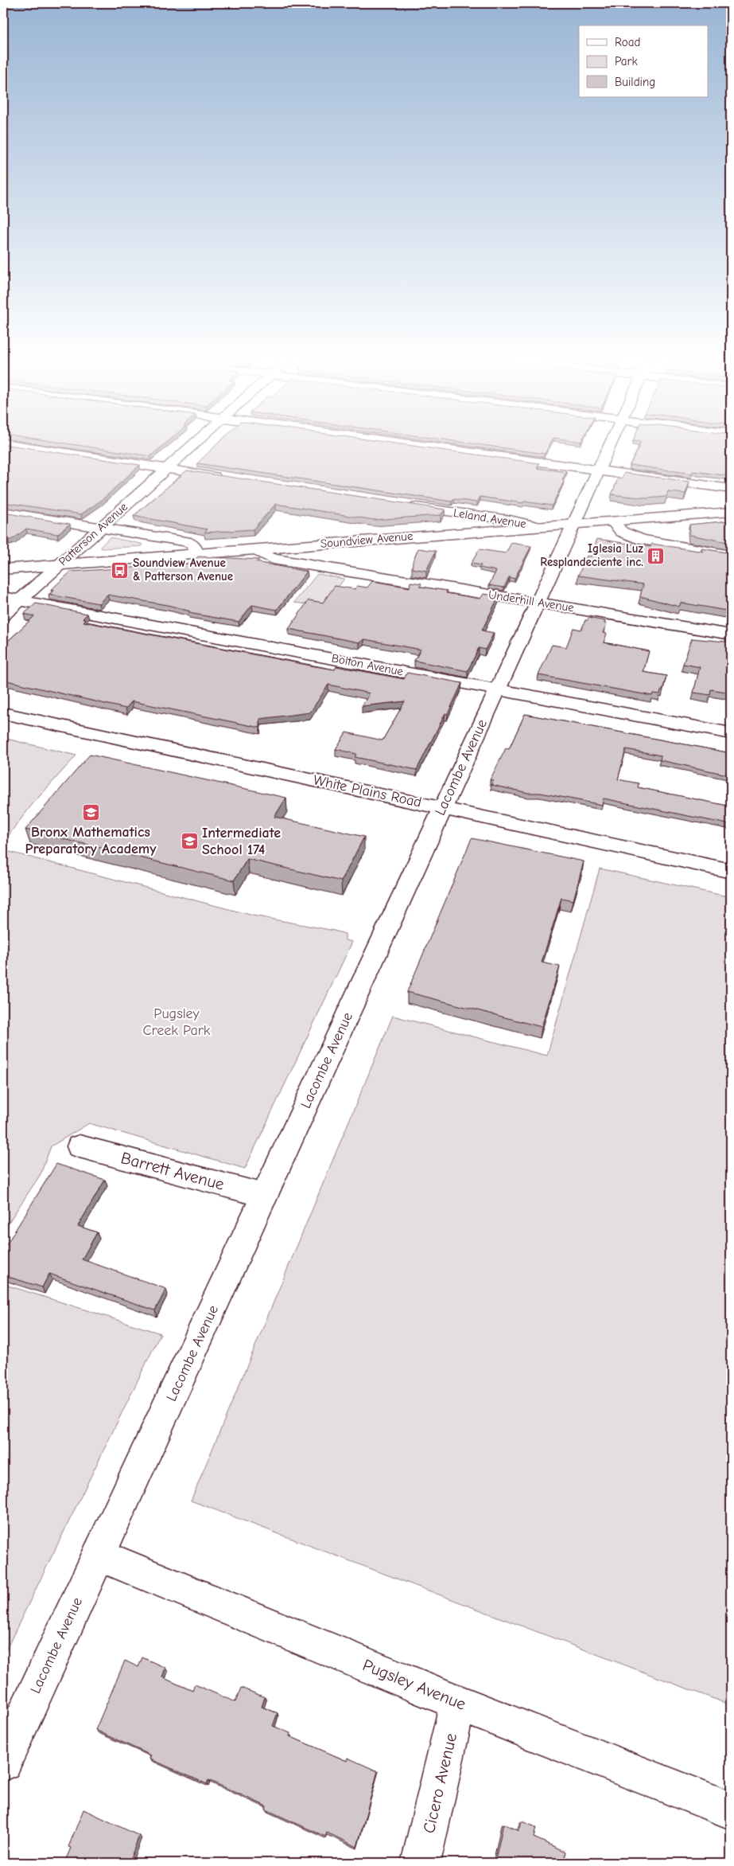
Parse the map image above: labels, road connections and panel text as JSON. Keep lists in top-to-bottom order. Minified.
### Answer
{"streets":{"street":["Leland Avenue","Patterson Avenue","Soundview Avenue","Underhill Avenue","Bolton Avenue","Lacombe Avenue","White Plains Road","Barrett Avenue","Pugsley Avenue","Cicero Avenue"]},"crossings":[["Leland Avenue","Soundview Avenue"],["Patterson Avenue","Soundview Avenue"],["Patterson Avenue","Bolton Avenue"],["Soundview Avenue","Underhill Avenue"],["Soundview Avenue","Lacombe Avenue"],["Underhill Avenue","Lacombe Avenue"],["Bolton Avenue","Lacombe Avenue"],["Lacombe Avenue","White Plains Road"],["Lacombe Avenue","Barrett Avenue"],["Lacombe Avenue","Pugsley Avenue"],["Pugsley Avenue","Cicero Avenue"]],"parks":["Pugsley Creek Park"],"places":{"building":["Iglesia Luz Resplandeciente inc."],"bus stop":["Soundview Avenue & Patterson Avenue"],"school or university":["Bronx Mathematics Preparatory Academy","Intermediate School 174"]},"legend":["Road","Park","Building"]}
